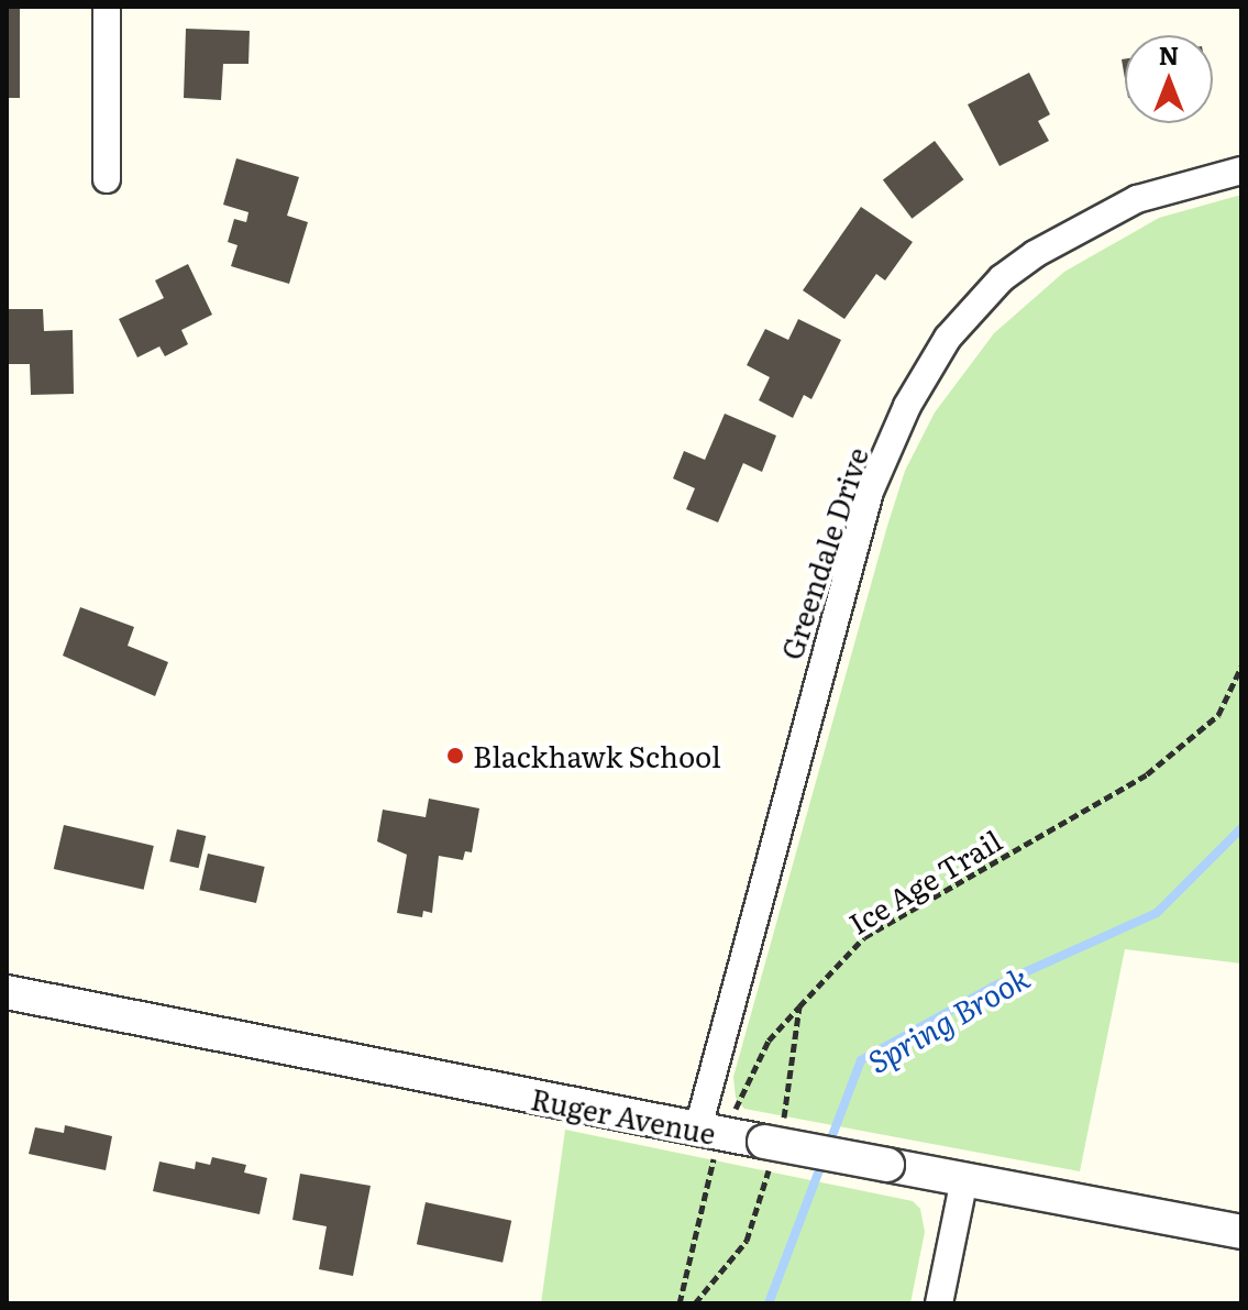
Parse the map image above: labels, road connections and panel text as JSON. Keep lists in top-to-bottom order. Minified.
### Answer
{"streets":{"street":["Greendale Drive","Ruger Avenue"],"path":["Ice Age Trail"]},"crossings":[["Greendale Drive","Ruger Avenue"],["Ice Age Trail","Ruger Avenue"]],"water":["Spring Brook"],"places":["Blackhawk School"],"north":"top"}
